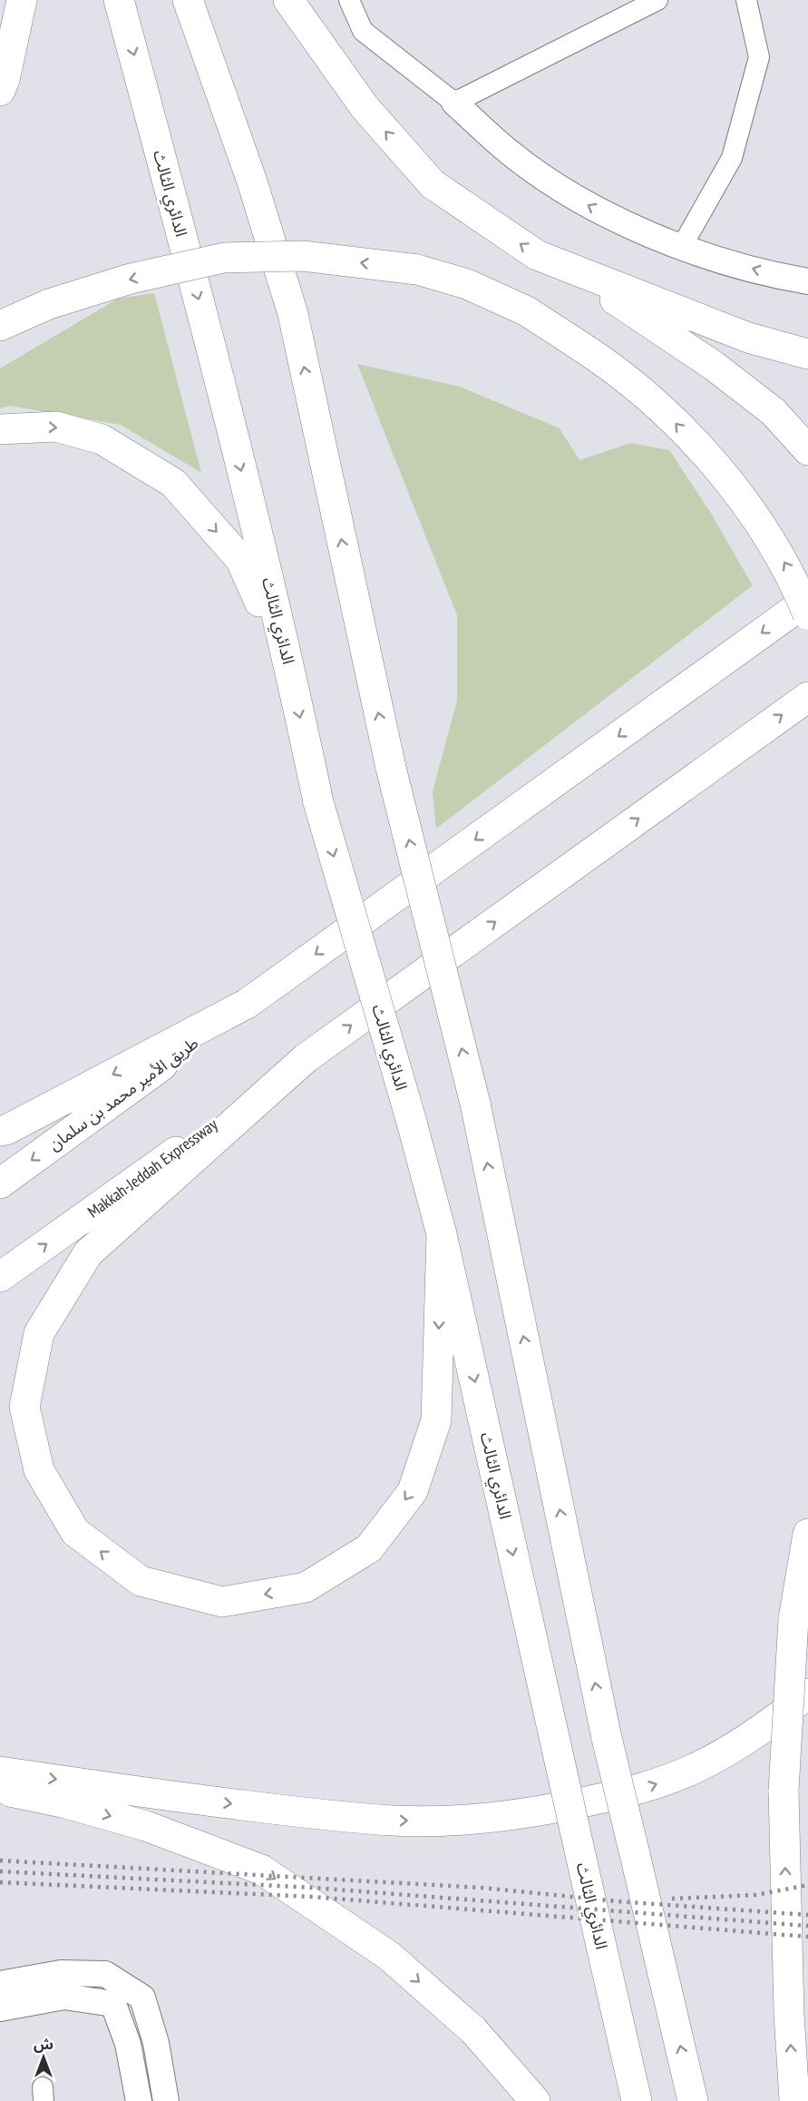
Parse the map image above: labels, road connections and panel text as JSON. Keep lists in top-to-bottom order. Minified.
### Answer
{"streets":{"highway":["الدائري الثالث","طريق الأمير محمد بن سلمان","Makkah-Jeddah Expressway"]},"north":"top"}
